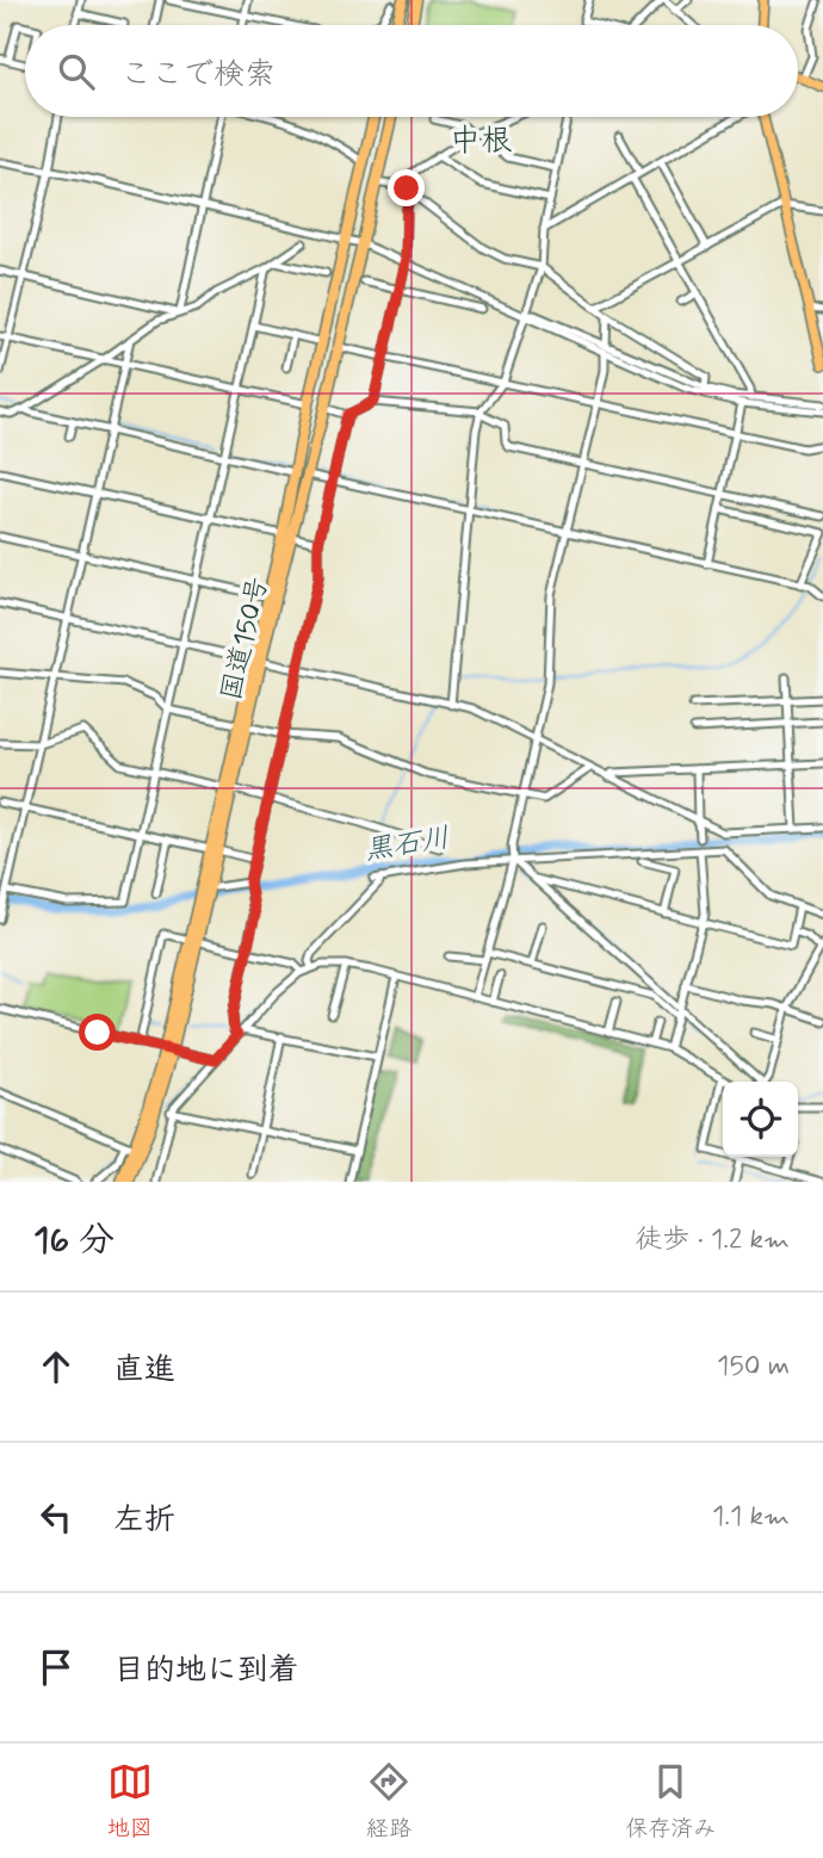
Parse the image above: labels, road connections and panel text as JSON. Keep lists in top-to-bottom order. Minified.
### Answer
{"streets":{"highway":["国道150号"]},"districts":["中根"],"water":["黒石川"],"page":{"search":"ここで検索","heading":["16 分","徒歩 · 1.2 km"],"list":[["直進","150 m"],["左折","1.1 km"],"目的地に到着"],"nav":["地図","経路","保存済み"]}}
